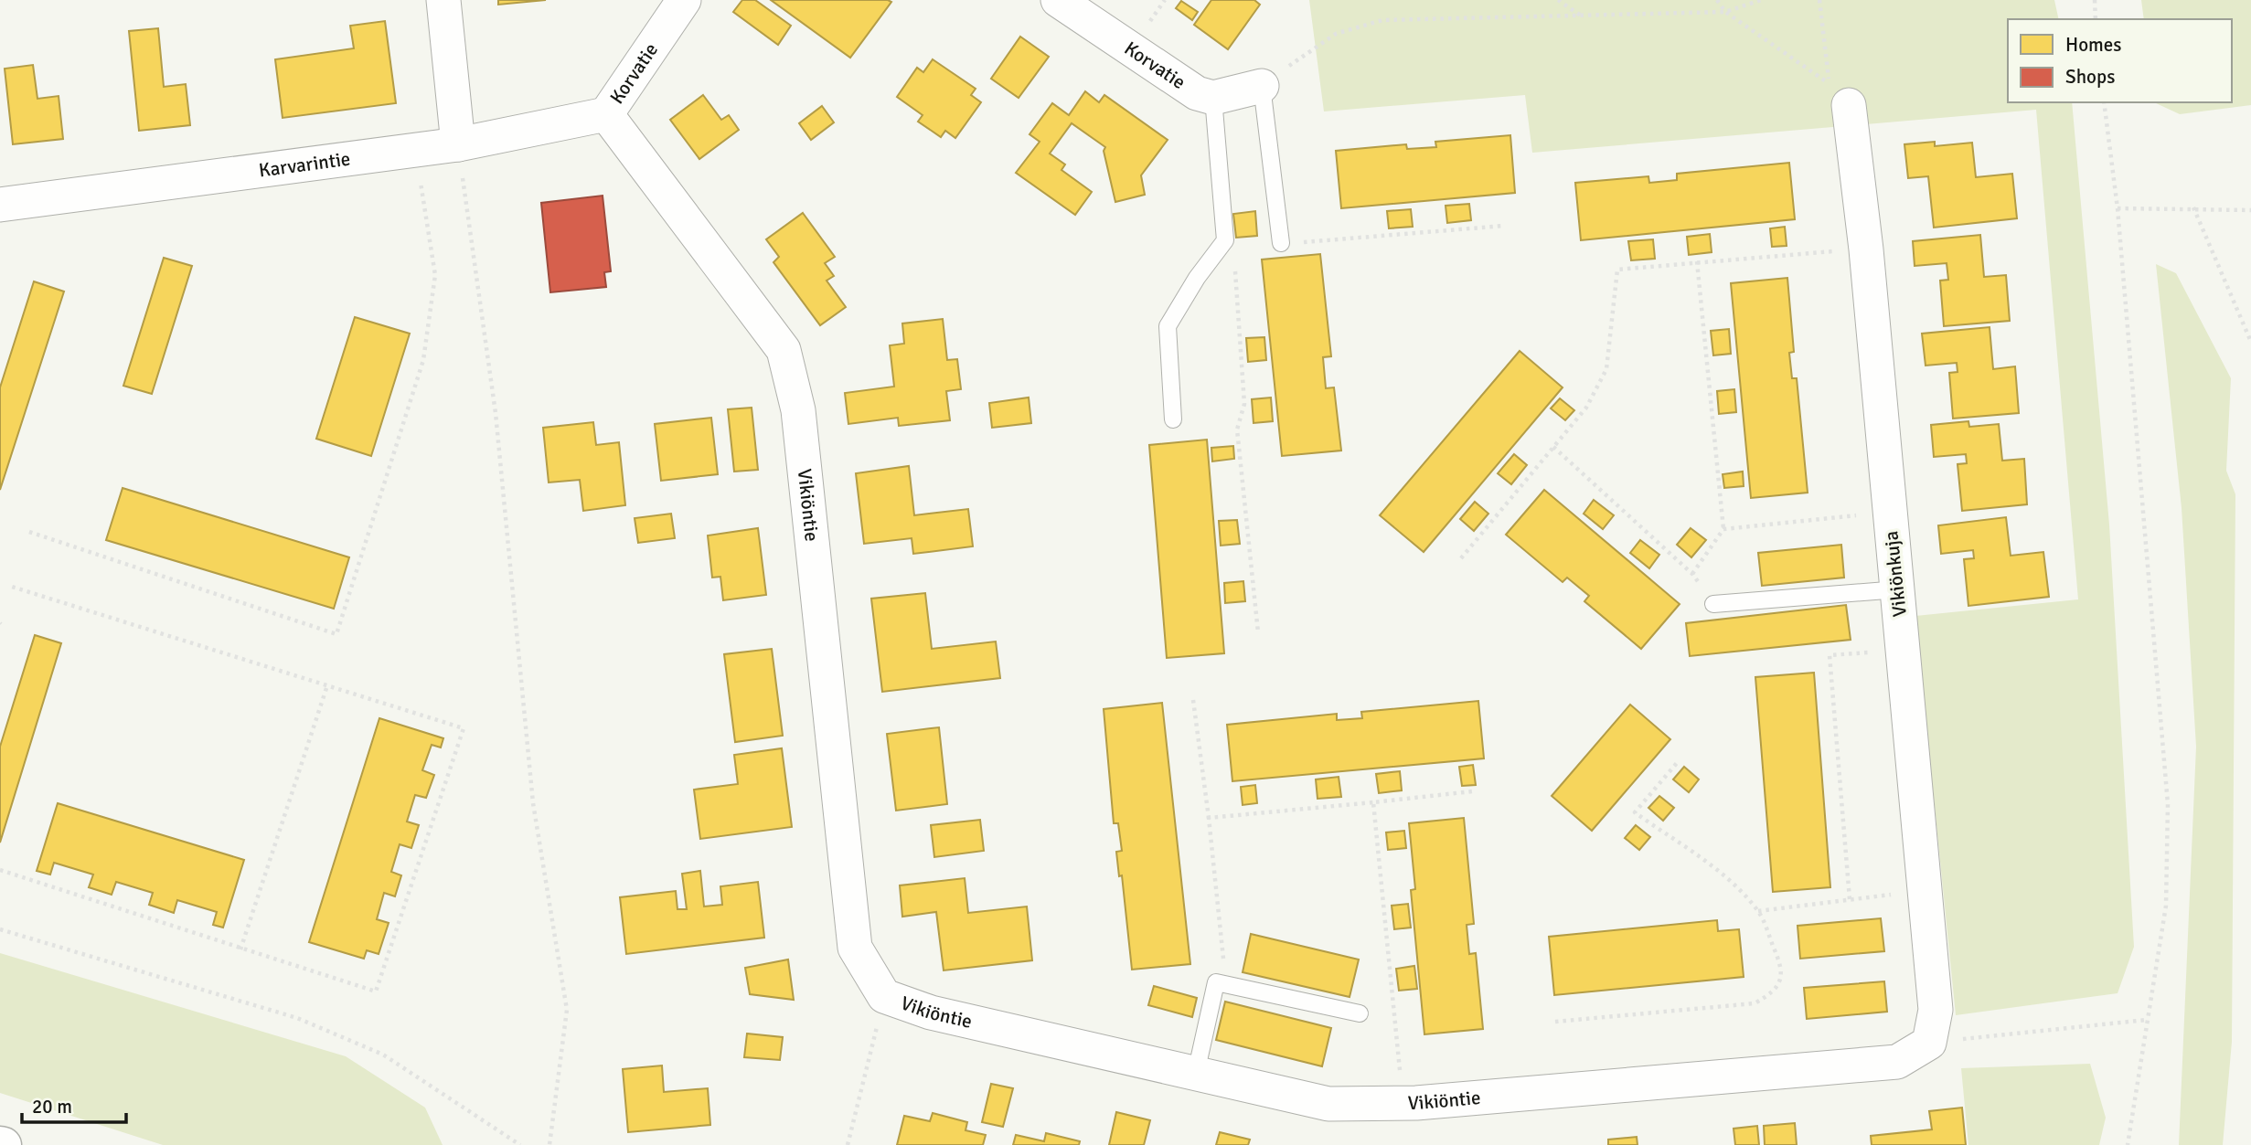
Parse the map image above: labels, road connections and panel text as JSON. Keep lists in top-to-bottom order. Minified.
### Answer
{"streets":{"street":["Korvatie","Karvarintie","Vikiöntie","Vikiönkuja"]},"crossings":[["Korvatie","Karvarintie"],["Korvatie","Vikiöntie"],["Karvarintie","Vikiöntie"],["Vikiöntie","Vikiönkuja"]],"legend":["Homes","Shops"],"scale_bar":"20 m"}
